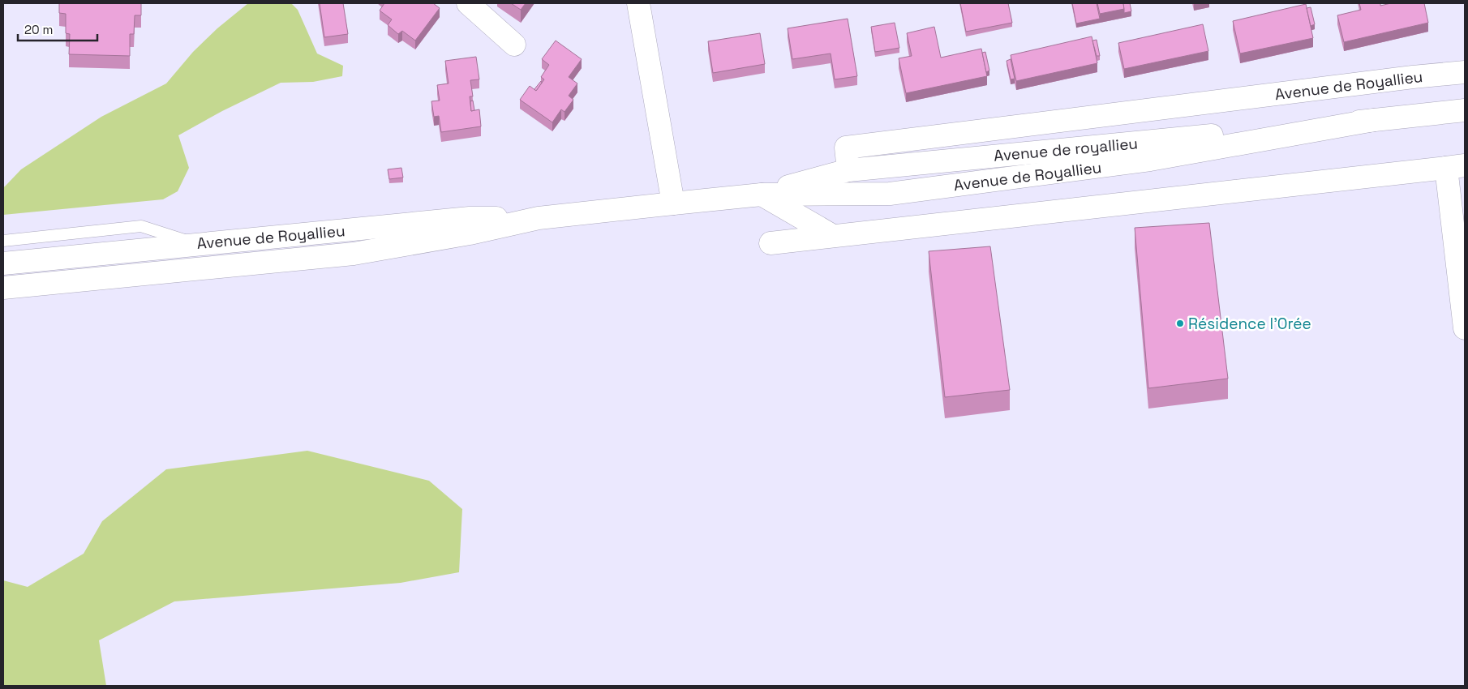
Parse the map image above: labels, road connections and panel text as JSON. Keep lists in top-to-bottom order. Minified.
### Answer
{"streets":{"main road":["Avenue de Royallieu","Avenue de royallieu"]},"crossings":[["Avenue de Royallieu","Avenue de royallieu"]],"places":["Résidence l'Orée"],"scale_bar":"20 m"}
